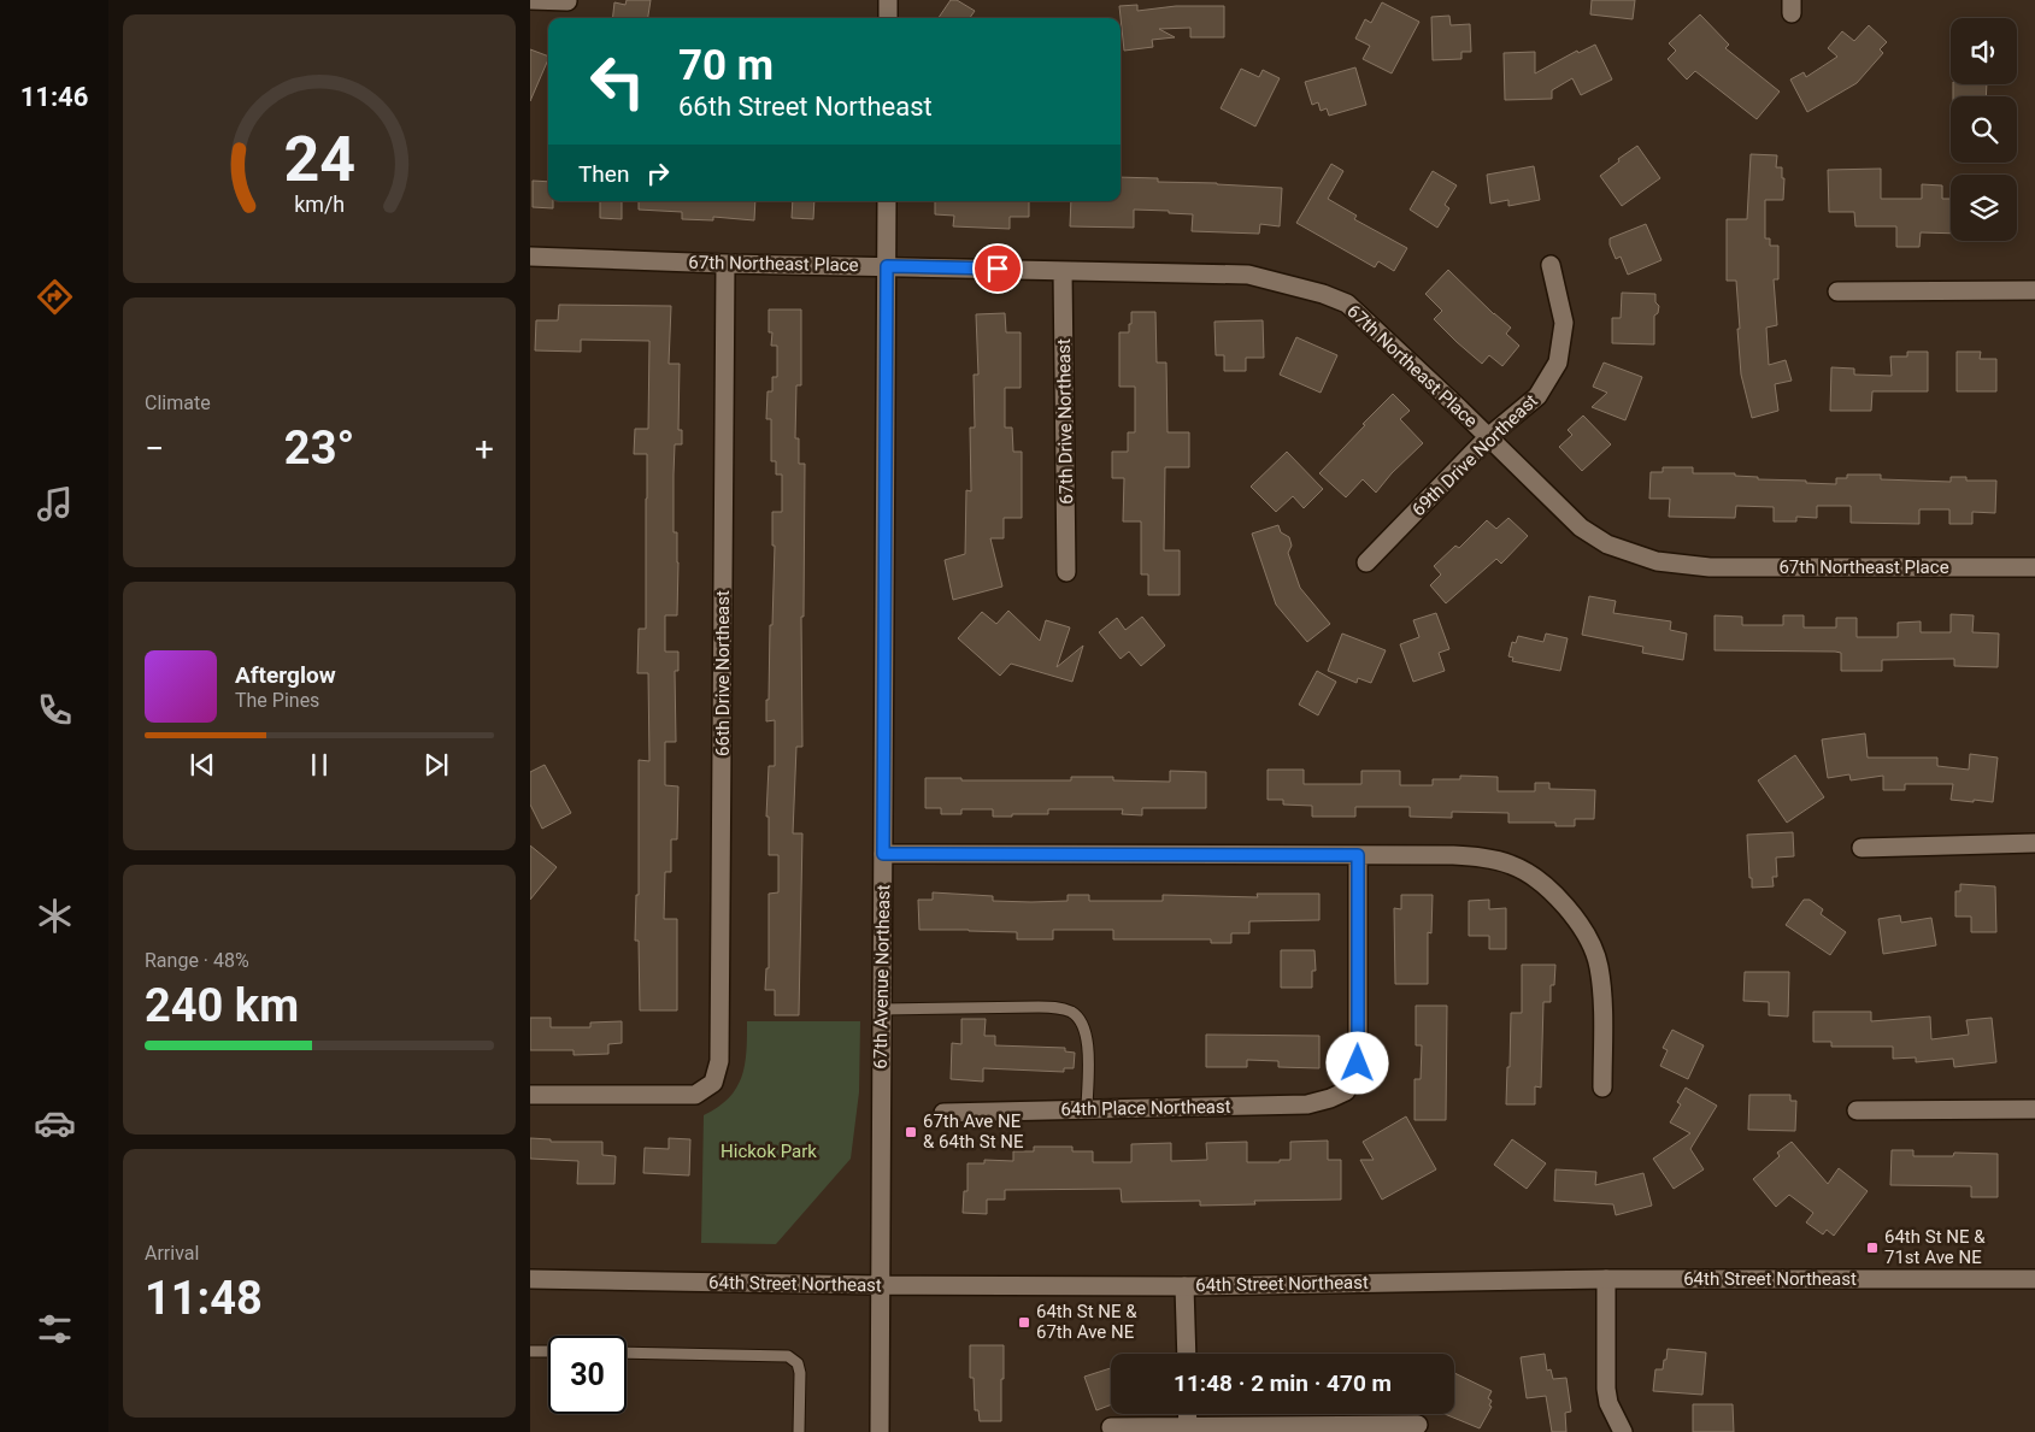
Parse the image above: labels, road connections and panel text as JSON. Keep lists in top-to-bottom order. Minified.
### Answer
{"streets":{"street":["67th Northeast Place","67th Drive Northeast","69th Drive Northeast","66th Drive Northeast","67th Avenue Northeast","64th Place Northeast","64th Street Northeast"]},"crossings":[["67th Northeast Place","67th Drive Northeast"],["67th Northeast Place","69th Drive Northeast"],["67th Northeast Place","66th Drive Northeast"],["67th Northeast Place","67th Avenue Northeast"],["67th Avenue Northeast","64th Street Northeast"]],"parks":["Hickok Park"],"places":{"transit":["67th Ave NE & 64th St NE","64th St NE & 71st Ave NE","64th St NE & 67th Ave NE"]},"page":{"tabs":"11:46","turn":["70 m","66th Street Northeast"],"then":"Then","tile":["Climate",["Range · 48%","240 km"],["Arrival","11:48"]],"heat":["−","23°","+"],"song":["Afterglow","The Pines"],"limit":"30","trip":"11:48 · 2 min · 470 m","gauge":["24","km/h"]}}
